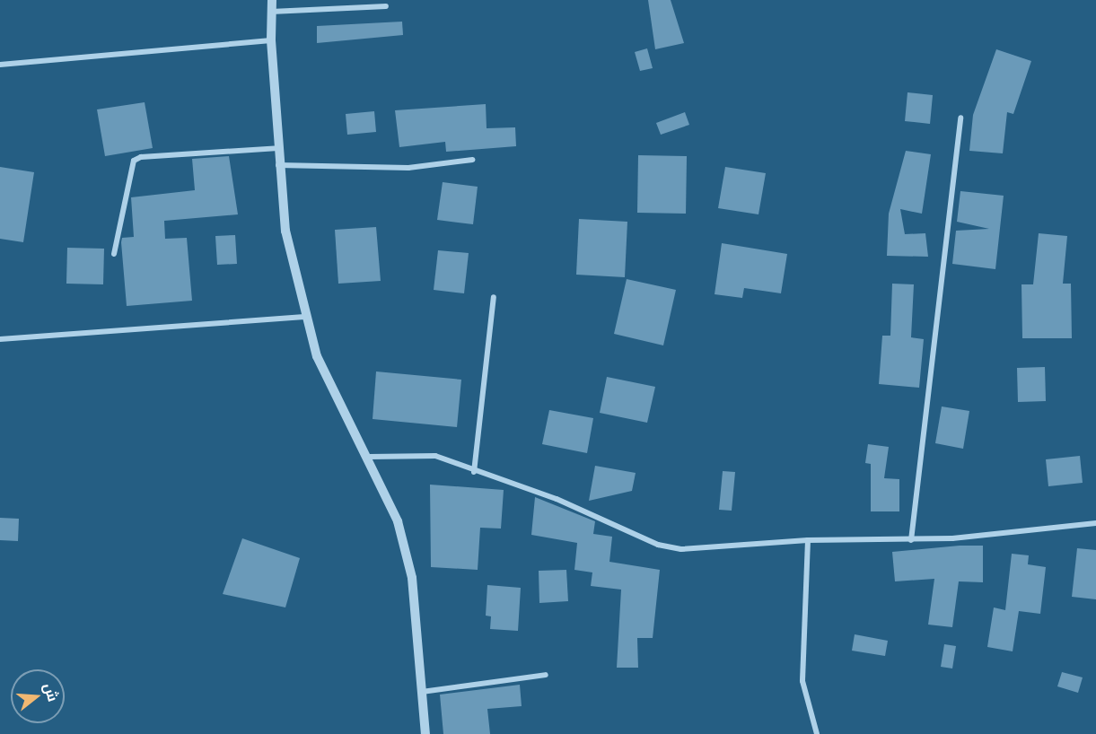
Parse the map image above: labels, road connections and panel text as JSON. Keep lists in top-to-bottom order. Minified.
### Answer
{"north":"right"}
